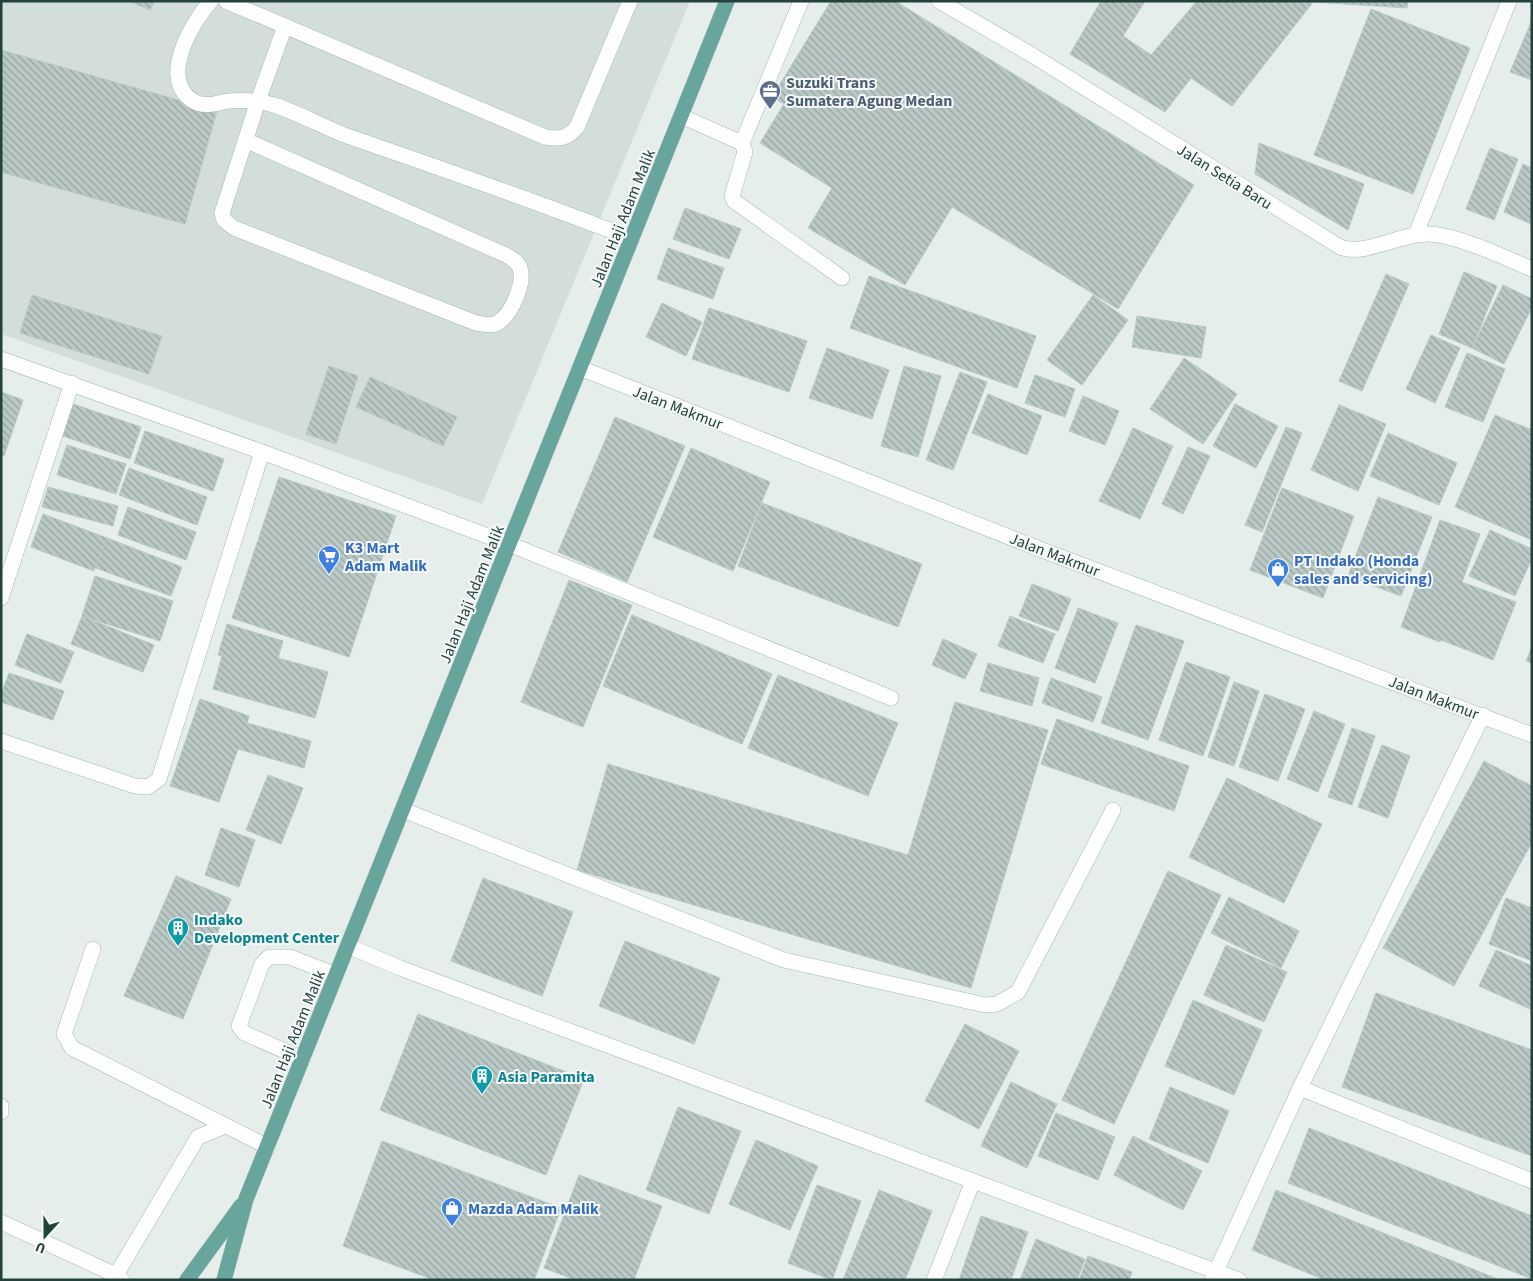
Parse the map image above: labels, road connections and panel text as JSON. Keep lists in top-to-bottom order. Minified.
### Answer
{"streets":{"main road":["Jalan Haji Adam Malik"],"street":["Jalan Setia Baru","Jalan Makmur"]},"crossings":[["Jalan Haji Adam Malik","Jalan Makmur"]],"places":{"office":["Suzuki Trans Sumatera Agung Medan"],"supermarket":["K3 Mart Adam Malik"],"shop":["PT Indako (Honda sales and servicing)","Mazda Adam Malik"],"building":["Indako Development Center","Asia Paramita"]},"north":"bottom"}
